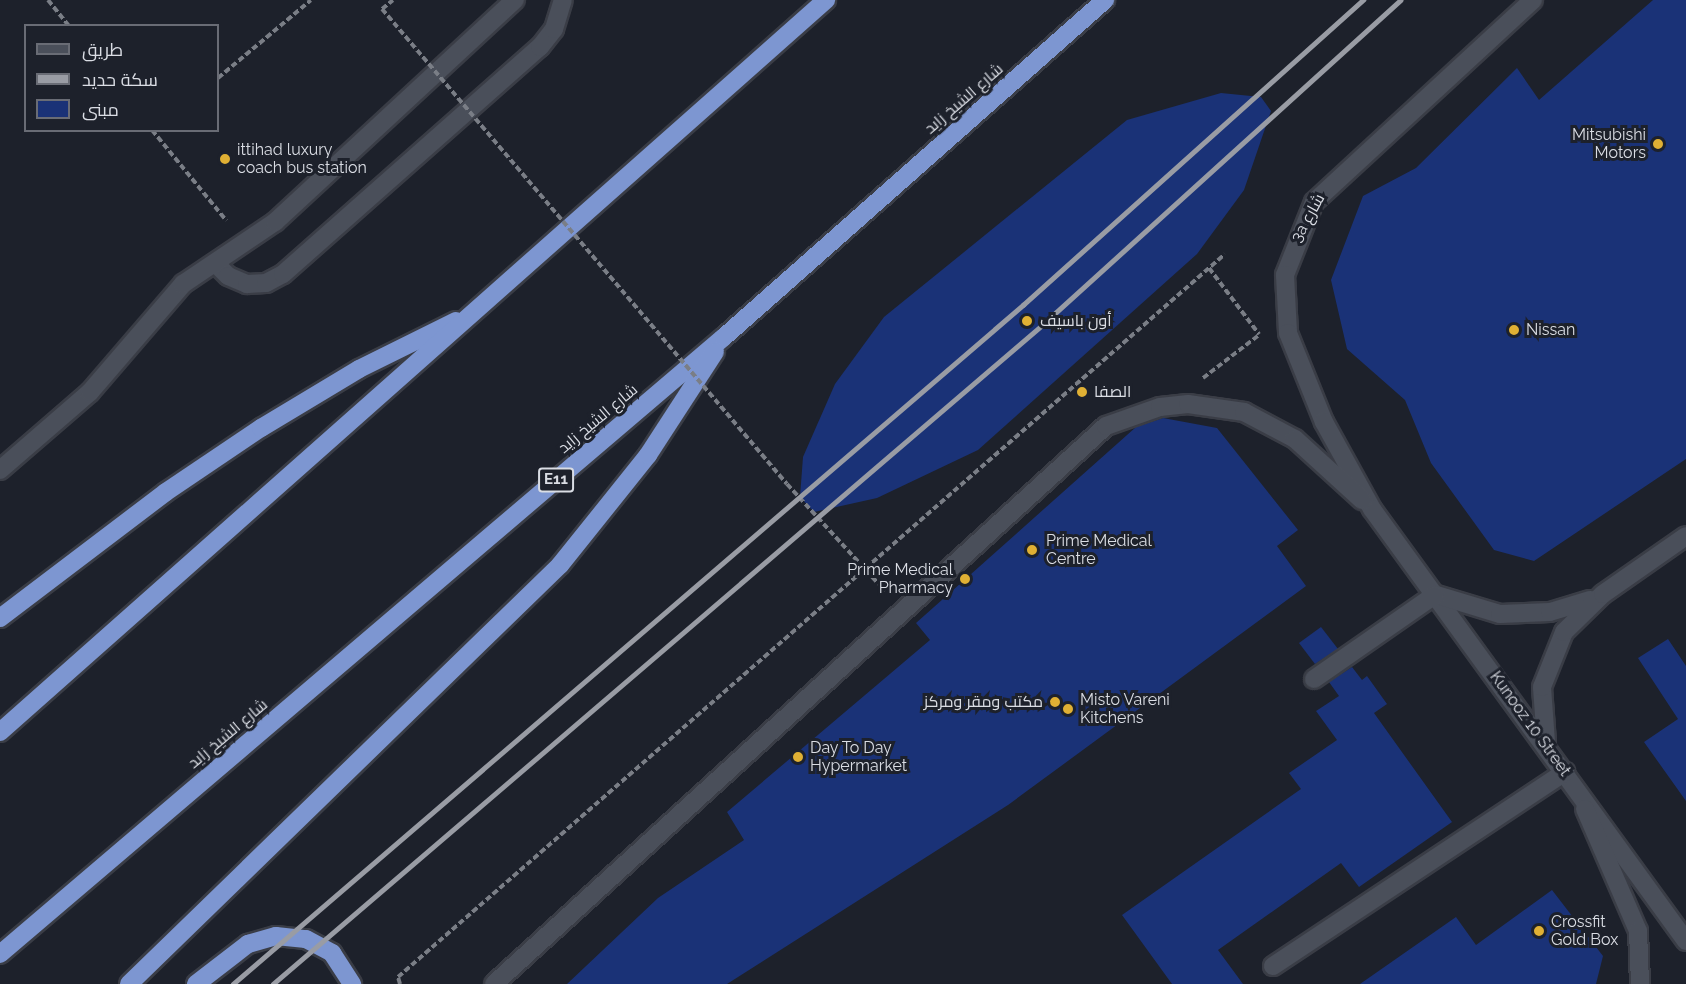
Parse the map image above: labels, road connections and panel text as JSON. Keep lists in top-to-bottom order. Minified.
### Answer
{"streets":{"highway":["شارع الشيخ زايد","E11"],"street":["3a شارع","Kunooz 10 Street"]},"crossings":[["3a شارع","Kunooz 10 Street"]],"places":["Mitsubishi Motors","ittihad luxury coach bus station","أون باسيف","Nissan","الصفا","Prime Medical Centre","Prime Medical Pharmacy","مكتب ومقر ومركز","Misto Vareni Kitchens","Day To Day Hypermarket","Crossfit Gold Box"],"legend":["طريق","سكة حديد","مبنى"]}
